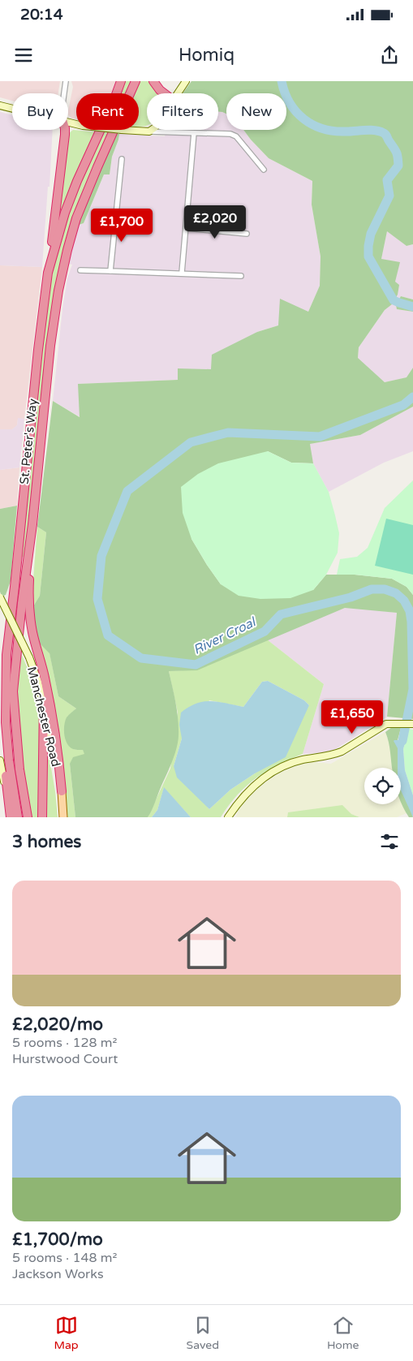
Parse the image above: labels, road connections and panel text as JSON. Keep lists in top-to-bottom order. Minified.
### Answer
{"streets":{"highway":["St. Peter's Way"],"main road":["Manchester Road"]},"water":["River Croal"],"page":{"status":"20:14","header":"Homiq","chip":["Buy","Rent","Filters","New"],"price":["£2,020","£1,700","£1,650"],"heading":"3 homes","list":[{"name":"£2,020/mo","note":"5 rooms · 128 m² · Hurstwood Court"},{"name":"£1,700/mo","note":"5 rooms · 148 m² · Jackson Works"}],"tabs":["Map","Saved","Home"]}}
